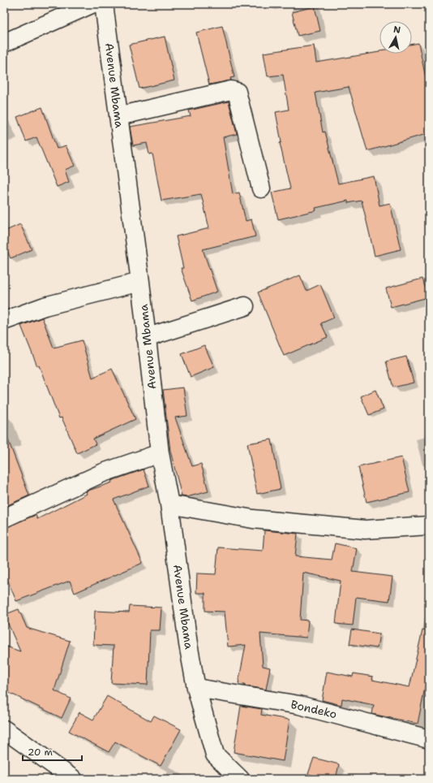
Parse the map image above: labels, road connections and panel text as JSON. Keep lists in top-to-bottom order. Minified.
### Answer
{"streets":{"street":["Avenue Mbama","Bondeko"]},"crossings":[["Avenue Mbama","Bondeko"]],"scale_bar":"20 m","north":"top"}
